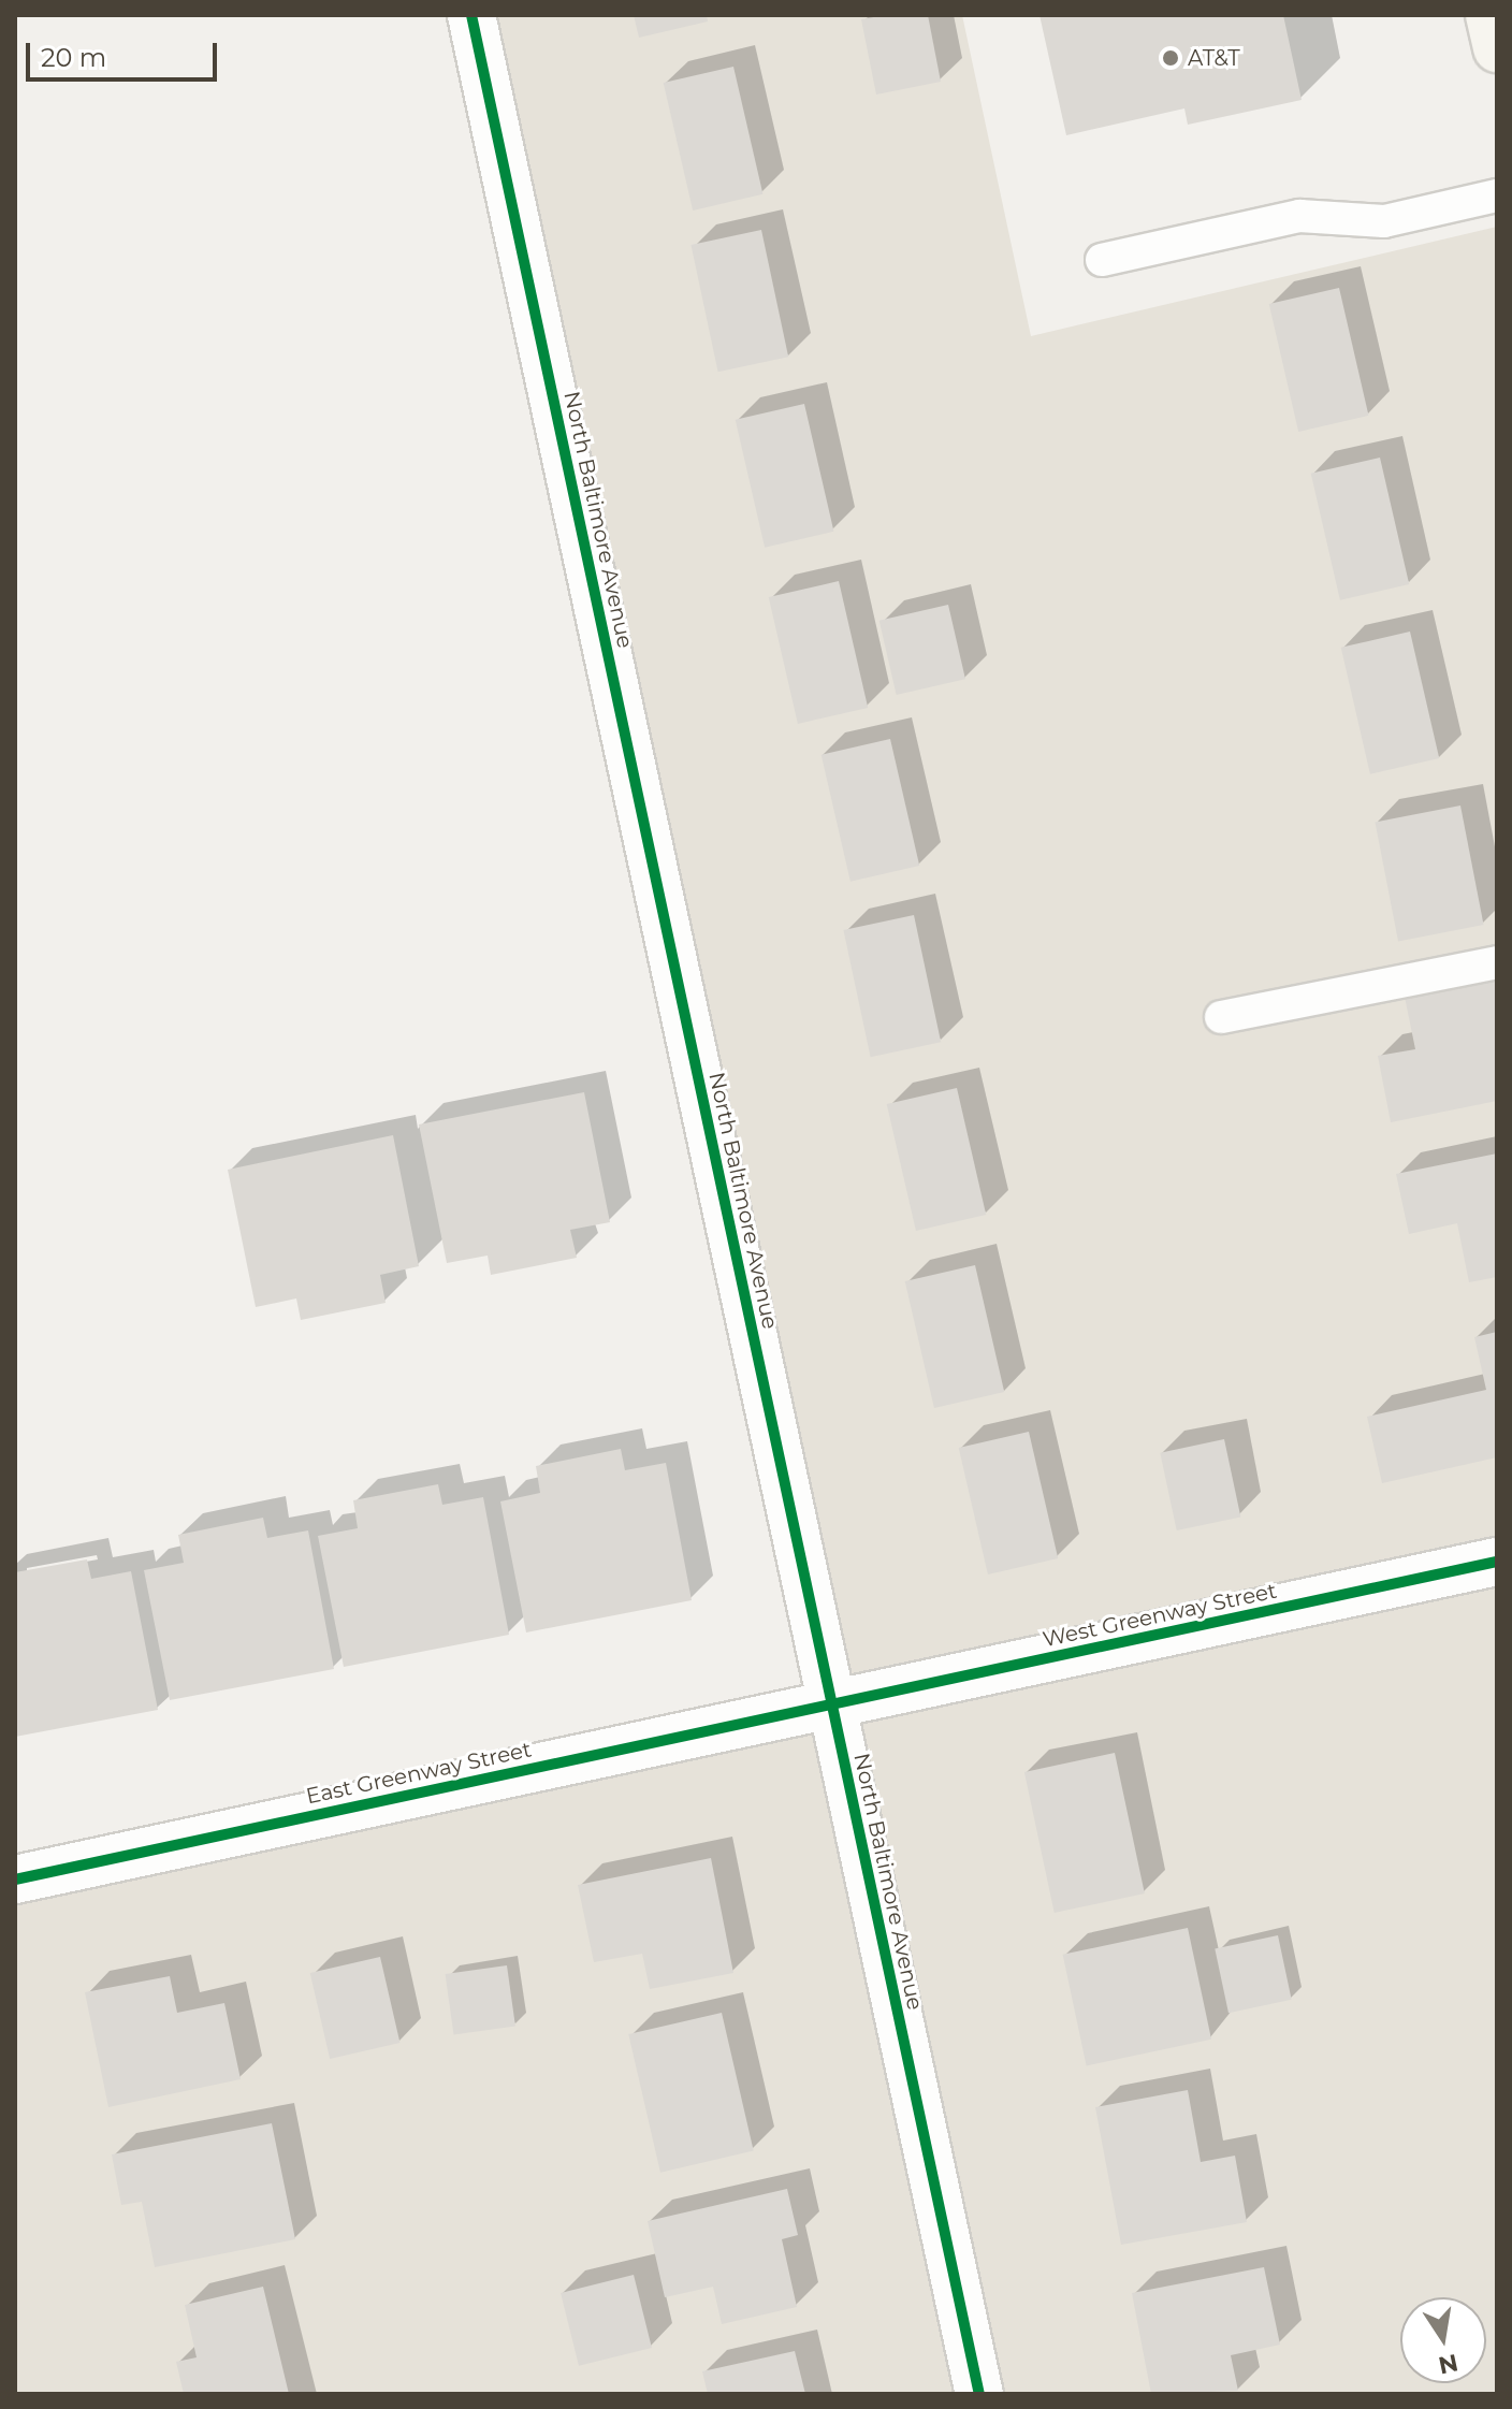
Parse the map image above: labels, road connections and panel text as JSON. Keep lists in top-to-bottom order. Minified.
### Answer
{"streets":{"street":["North Baltimore Avenue","West Greenway Street","East Greenway Street"]},"crossings":[["North Baltimore Avenue","West Greenway Street"],["North Baltimore Avenue","East Greenway Street"],["West Greenway Street","East Greenway Street"]],"places":["AT&T"],"scale_bar":"20 m","north":"bottom"}
